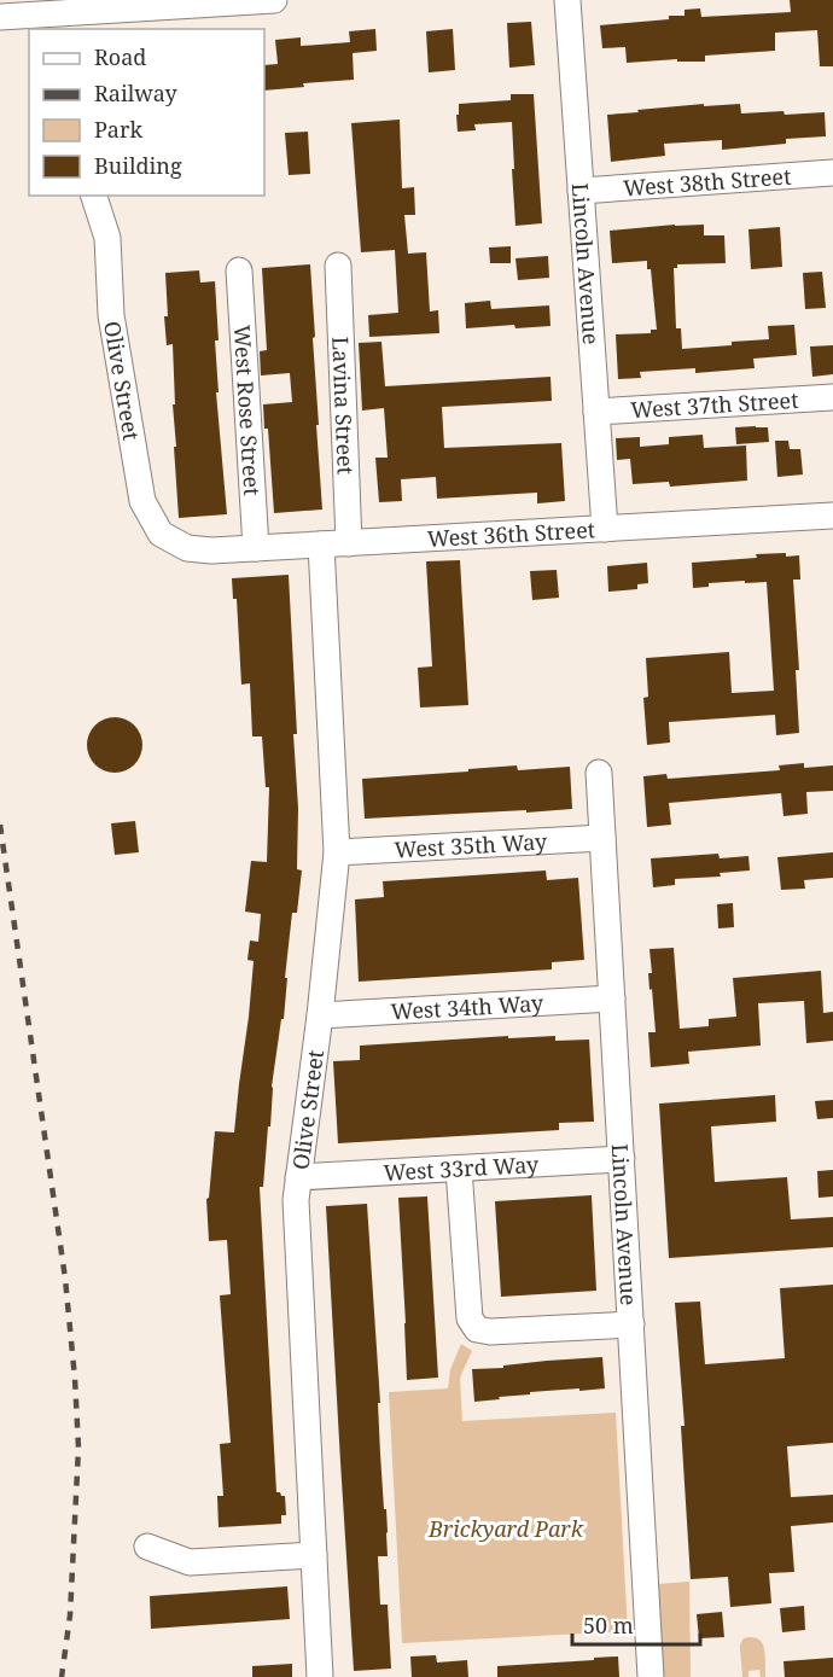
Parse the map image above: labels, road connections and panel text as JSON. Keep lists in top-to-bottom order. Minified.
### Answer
{"streets":{"street":["West 38th Street","Lincoln Avenue","Olive Street","Lavina Street","West 37th Street","West Rose Street","West 36th Street","West 35th Way","West 34th Way","West 33rd Way"]},"crossings":[["West 38th Street","Lincoln Avenue"],["Lincoln Avenue","West 37th Street"],["Lincoln Avenue","West 36th Street"],["Lincoln Avenue","West 35th Way"],["Lincoln Avenue","West 34th Way"],["Lincoln Avenue","West 33rd Way"],["Olive Street","West 36th Street"],["Olive Street","West 35th Way"],["Olive Street","West 34th Way"],["Olive Street","West 33rd Way"],["Lavina Street","West 36th Street"],["West Rose Street","West 36th Street"]],"parks":["Brickyard Park"],"legend":["Road","Railway","Park","Building"],"scale_bar":"50 m"}
